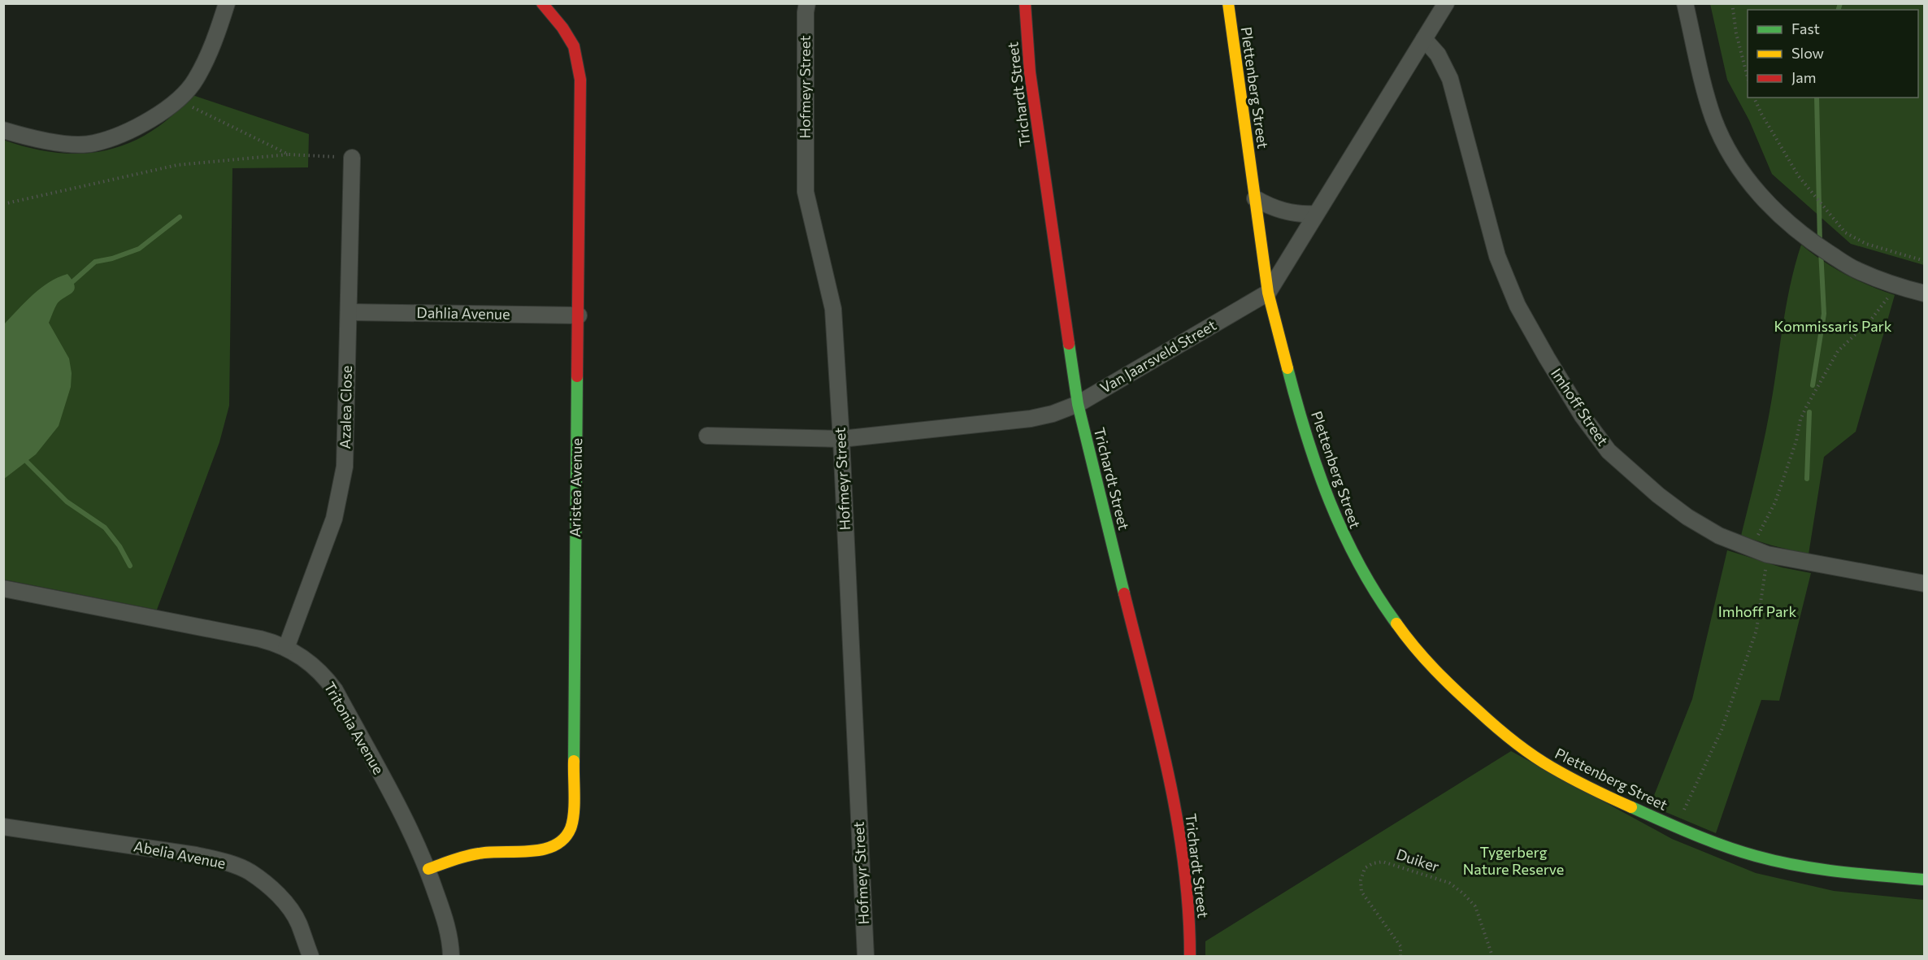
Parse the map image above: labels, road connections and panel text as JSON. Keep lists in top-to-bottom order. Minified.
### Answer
{"streets":{"street":["Hofmeyr Street","Plettenberg Street","Trichardt Street","Dahlia Avenue","Van Jaarsveld Street","Azalea Close","Imhoff Street","Aristea Avenue","Tritonia Avenue","Abelia Avenue"],"path":["Duiker"]},"crossings":[["Hofmeyr Street","Van Jaarsveld Street"],["Plettenberg Street","Van Jaarsveld Street"],["Trichardt Street","Van Jaarsveld Street"],["Dahlia Avenue","Azalea Close"],["Dahlia Avenue","Aristea Avenue"],["Van Jaarsveld Street","Imhoff Street"],["Azalea Close","Tritonia Avenue"],["Aristea Avenue","Tritonia Avenue"]],"parks":["Kommissaris Park","Imhoff Park","Tygerberg Nature Reserve"],"legend":["Fast","Slow","Jam"]}
